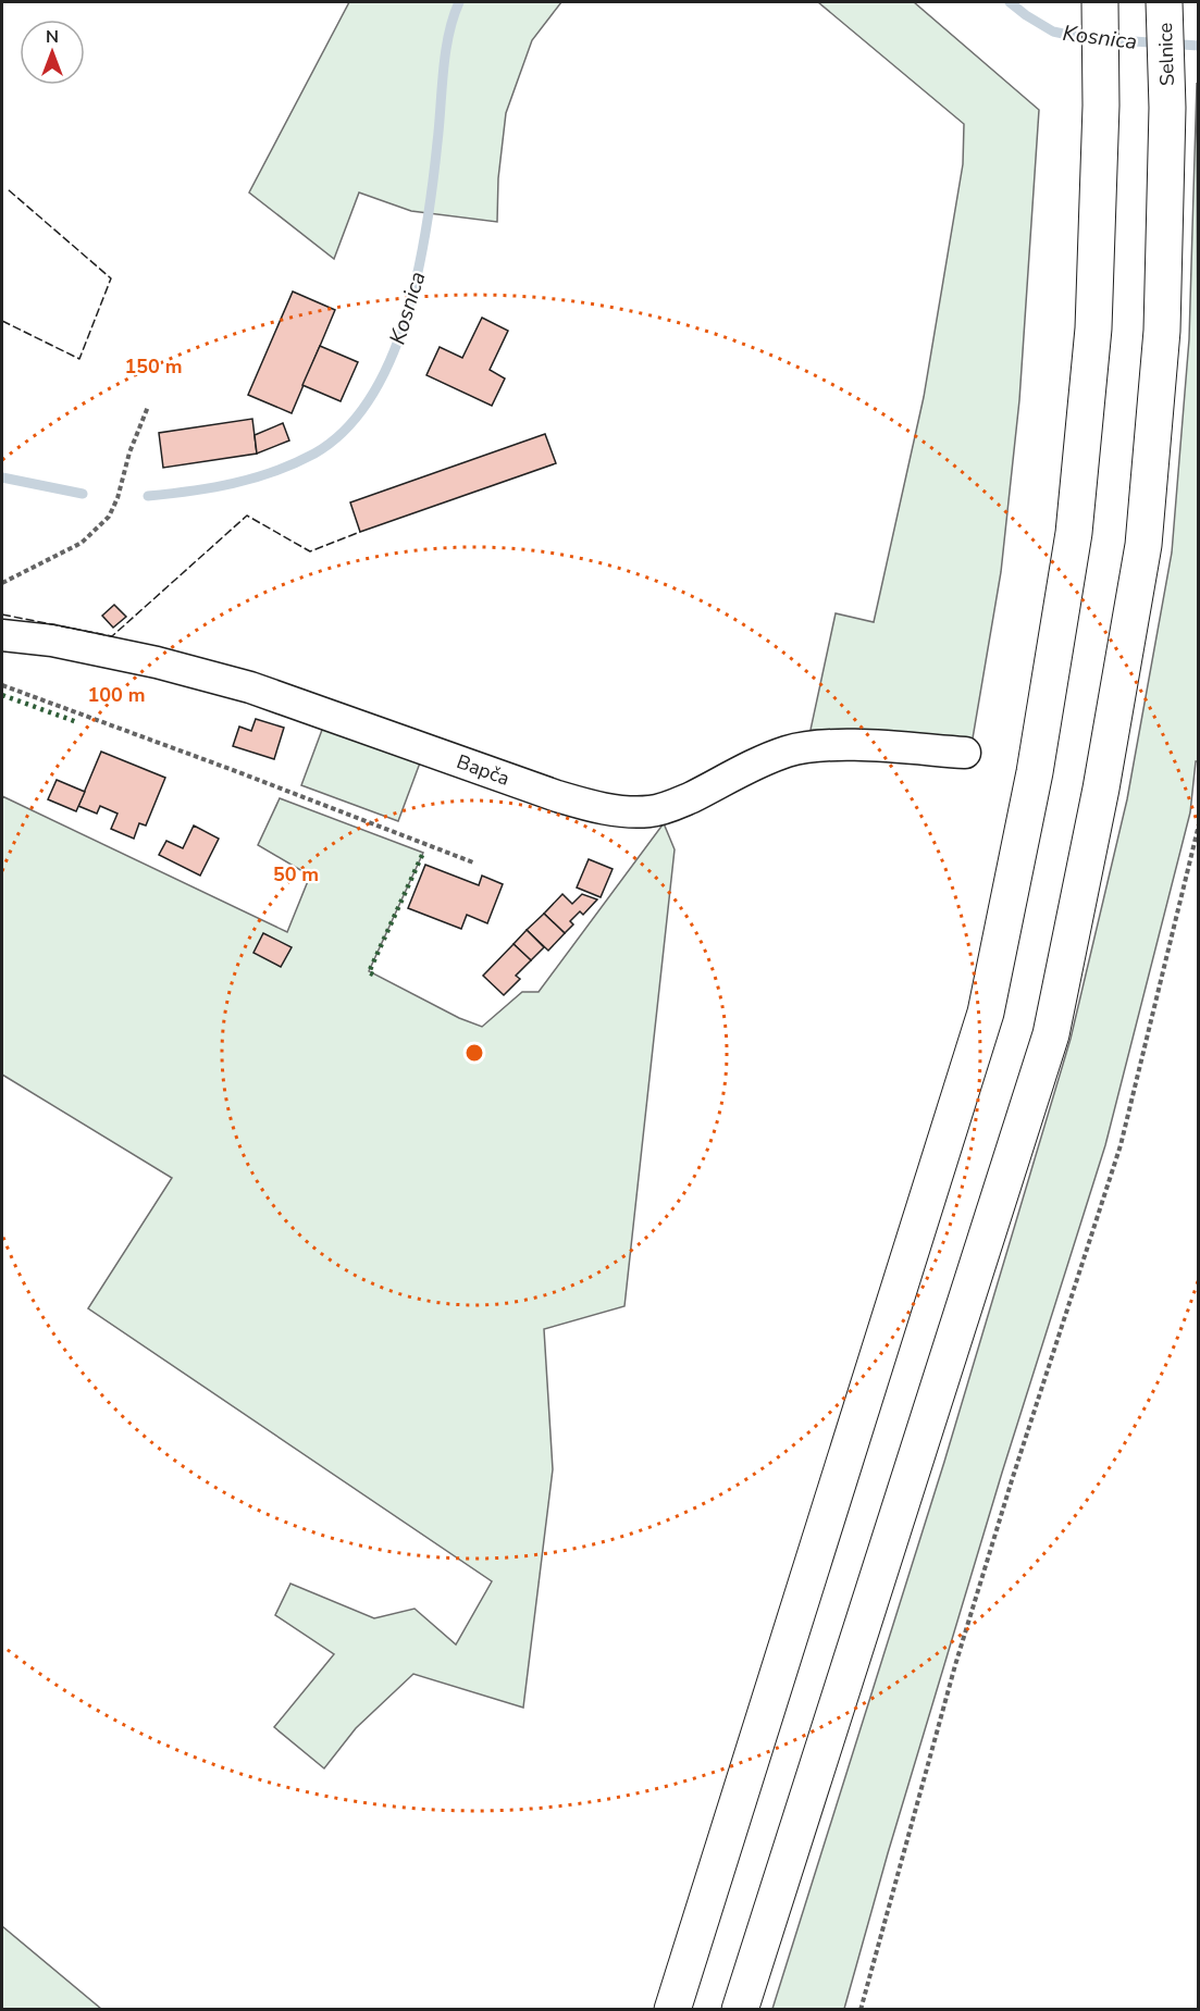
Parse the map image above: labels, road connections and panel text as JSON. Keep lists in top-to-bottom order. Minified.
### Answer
{"streets":{"main road":["Selnice"],"street":["Bapča"]},"water":["Kosnica"],"north":"top","rings":["150 m","100 m","50 m"]}
